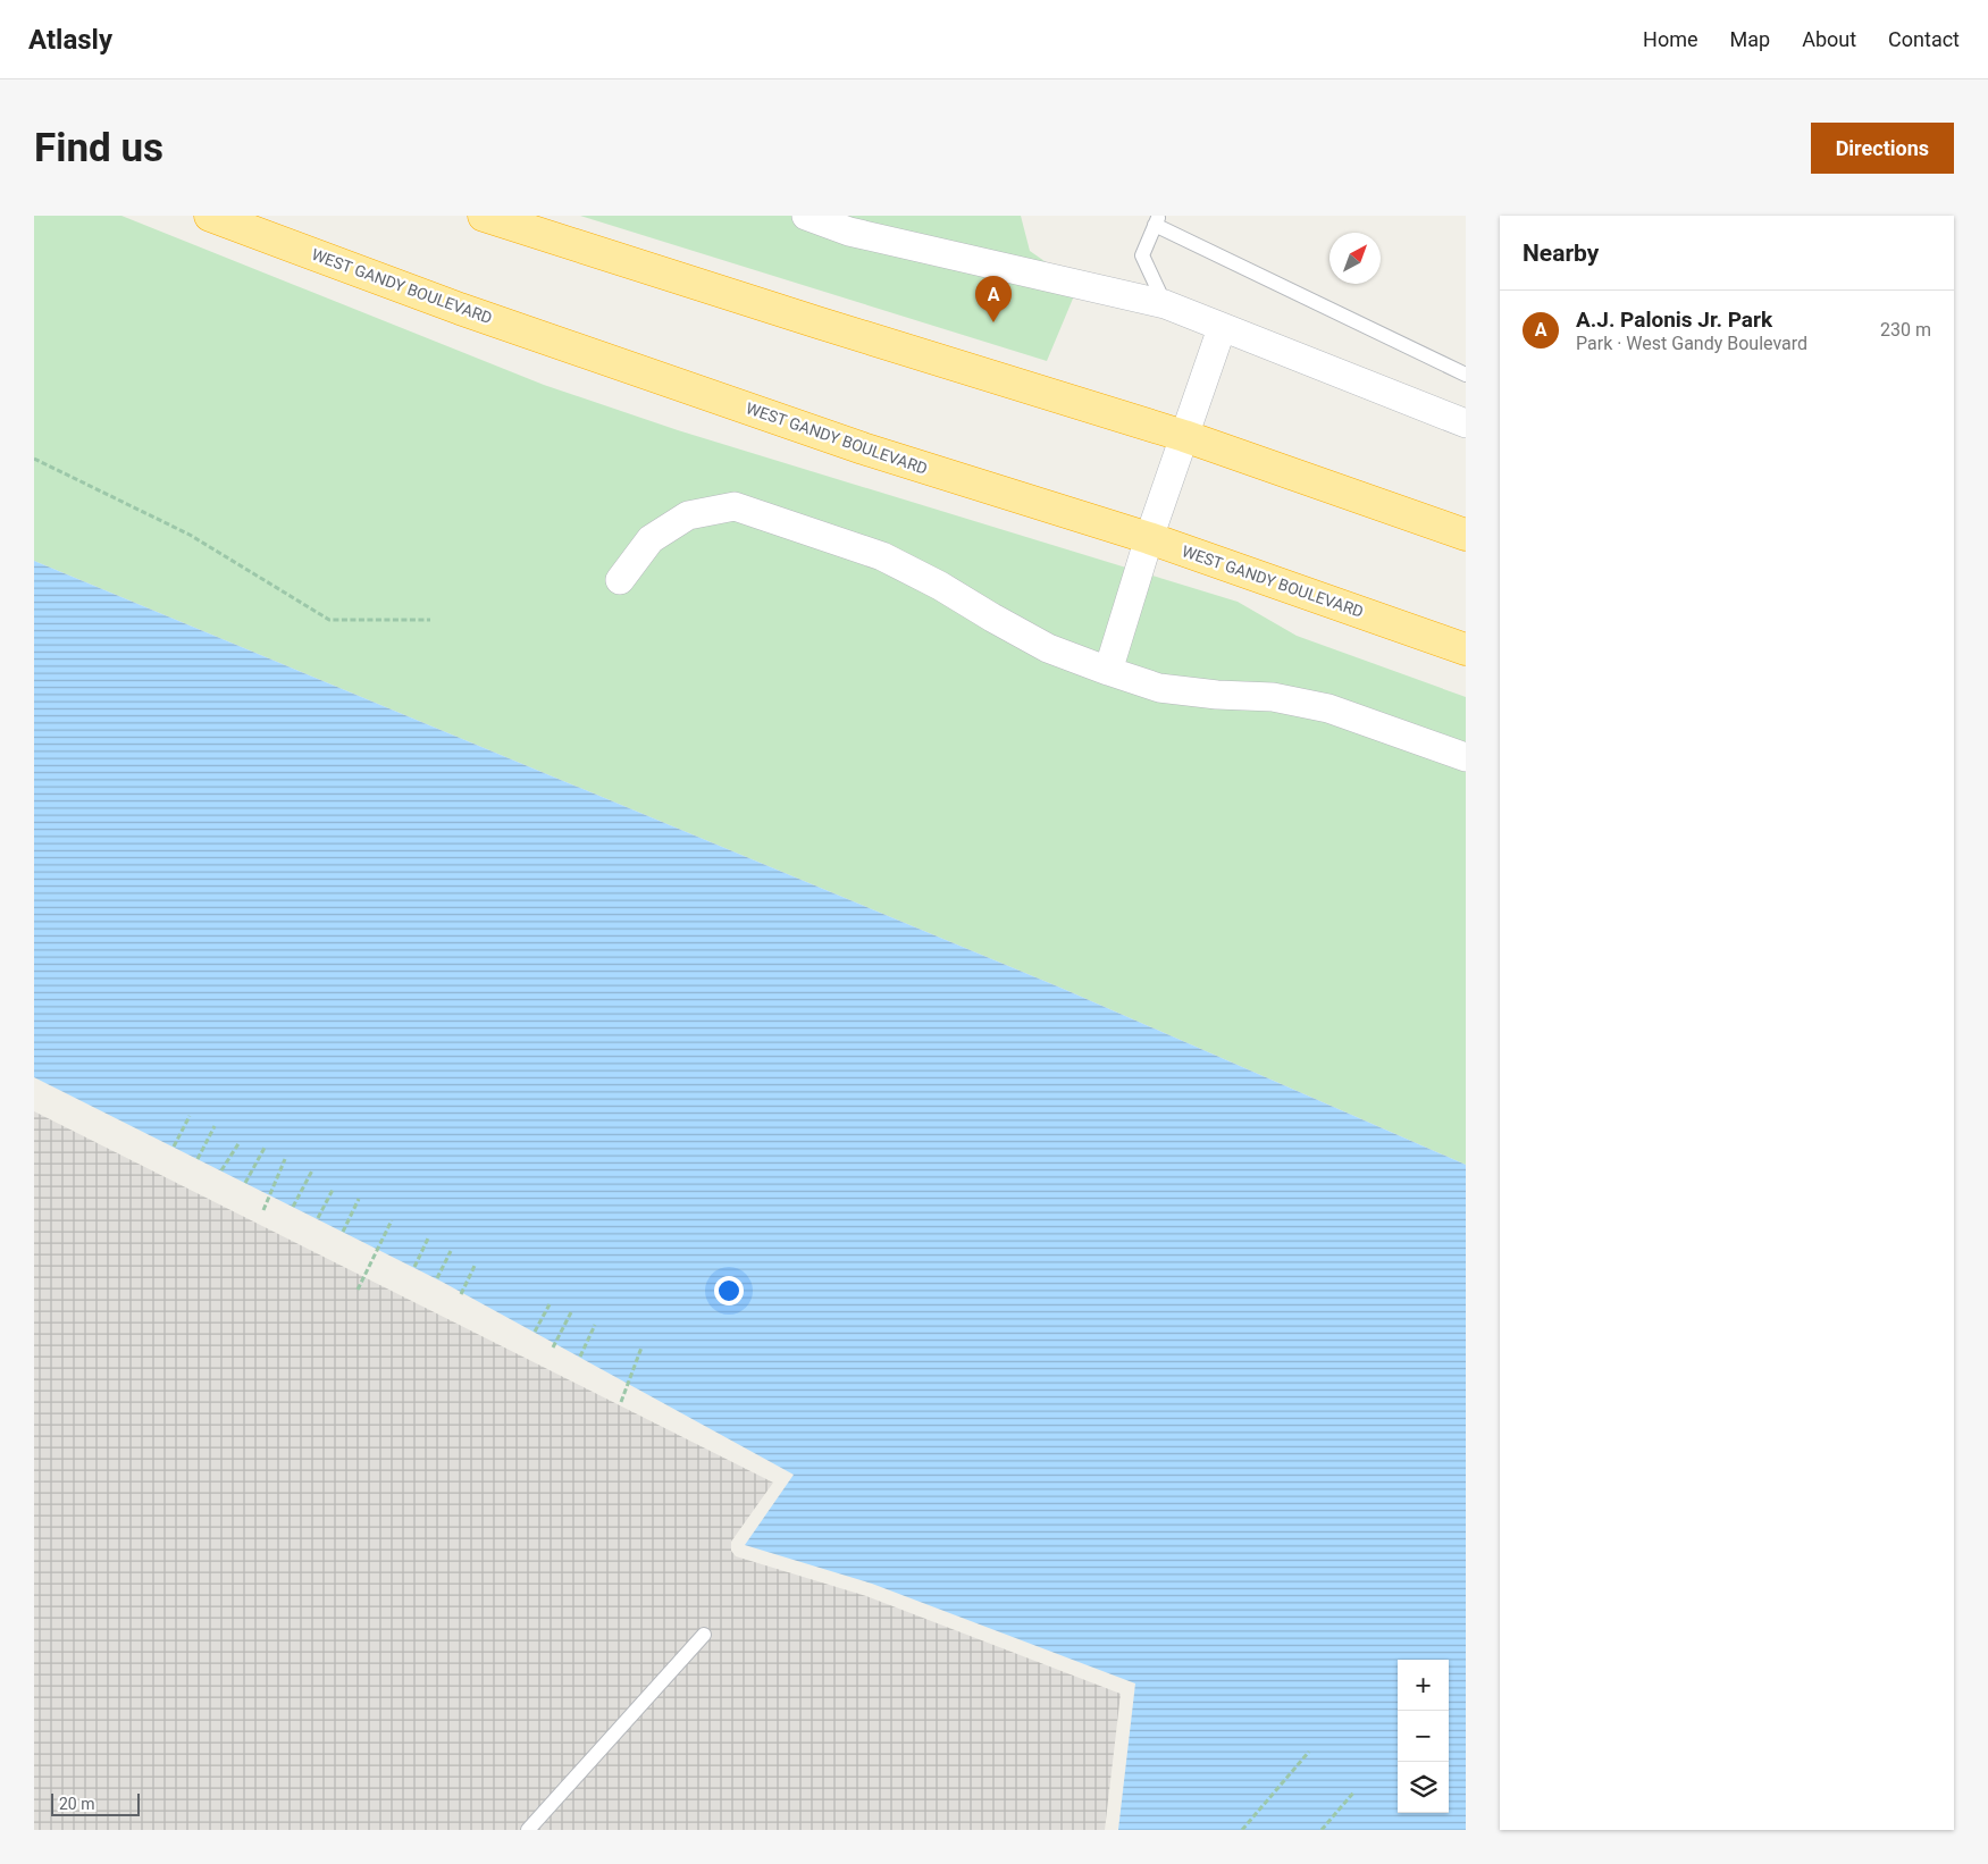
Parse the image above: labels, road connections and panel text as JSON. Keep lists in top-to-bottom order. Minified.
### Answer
{"streets":{"highway":["WEST GANDY BOULEVARD"]},"scale_bar":"20 m","north":"top right","page":{"header":"Atlasly","nav":["Home","Map","About","Contact"],"buttons":"Directions","title":"Find us","heading":"Nearby","pins":"A","list":[{"mark":"A","name":"A.J. Palonis Jr. Park","note":"Park · West Gandy Boulevard","value":"230 m"}],"map_buttons":["+","−"],"scale":"20 m"}}
